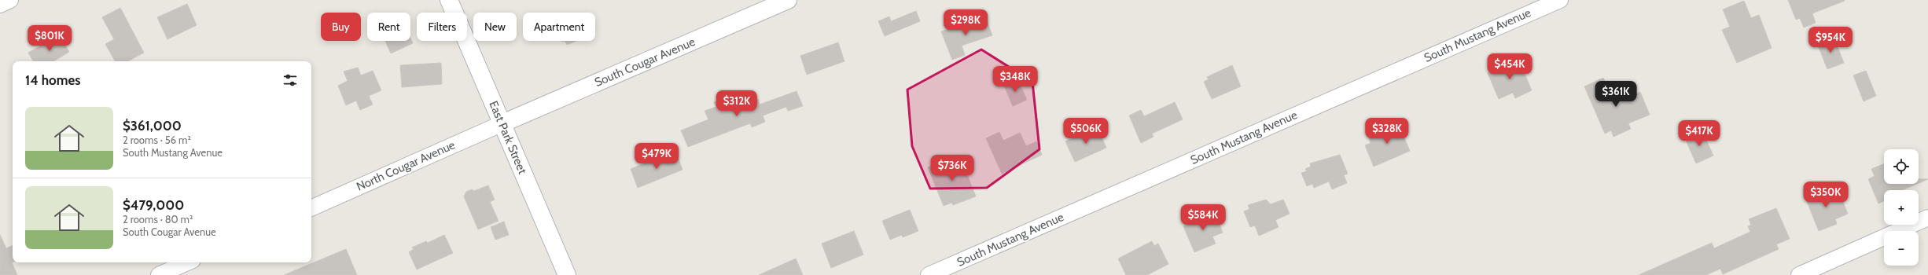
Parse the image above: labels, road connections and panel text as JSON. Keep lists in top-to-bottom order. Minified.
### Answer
{"streets":{"street":["South Mustang Avenue","South Cougar Avenue","East Park Street","North Cougar Avenue"]},"crossings":[["South Cougar Avenue","East Park Street"],["South Cougar Avenue","North Cougar Avenue"],["East Park Street","North Cougar Avenue"]],"page":{"price":["$298K","$801K","$954K","$454K","$348K","$361K","$312K","$506K","$328K","$417K","$479K","$736K","$350K","$584K"],"chip":["Buy","Rent","Filters","New","Apartment"],"heading":"14 homes","list":[{"name":"$361,000","note":"2 rooms · 56 m² · South Mustang Avenue"},{"name":"$479,000","note":"2 rooms · 80 m² · South Cougar Avenue"}],"map_buttons":["+","−"]}}
